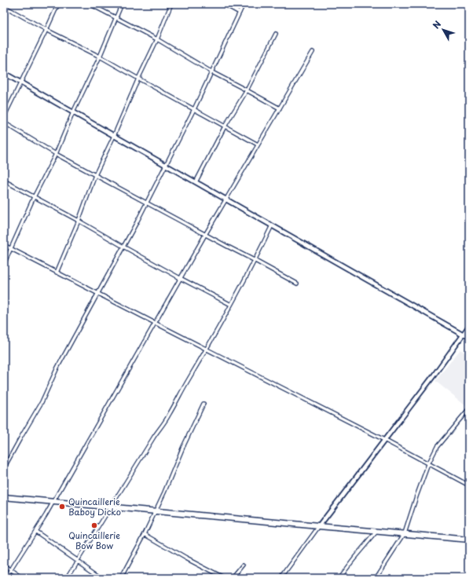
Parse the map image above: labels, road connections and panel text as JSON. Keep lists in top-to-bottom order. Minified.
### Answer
{"places":["Quincaillerie Baboy Dicko","Quincaillerie Bow Bow"],"north":"top left"}
